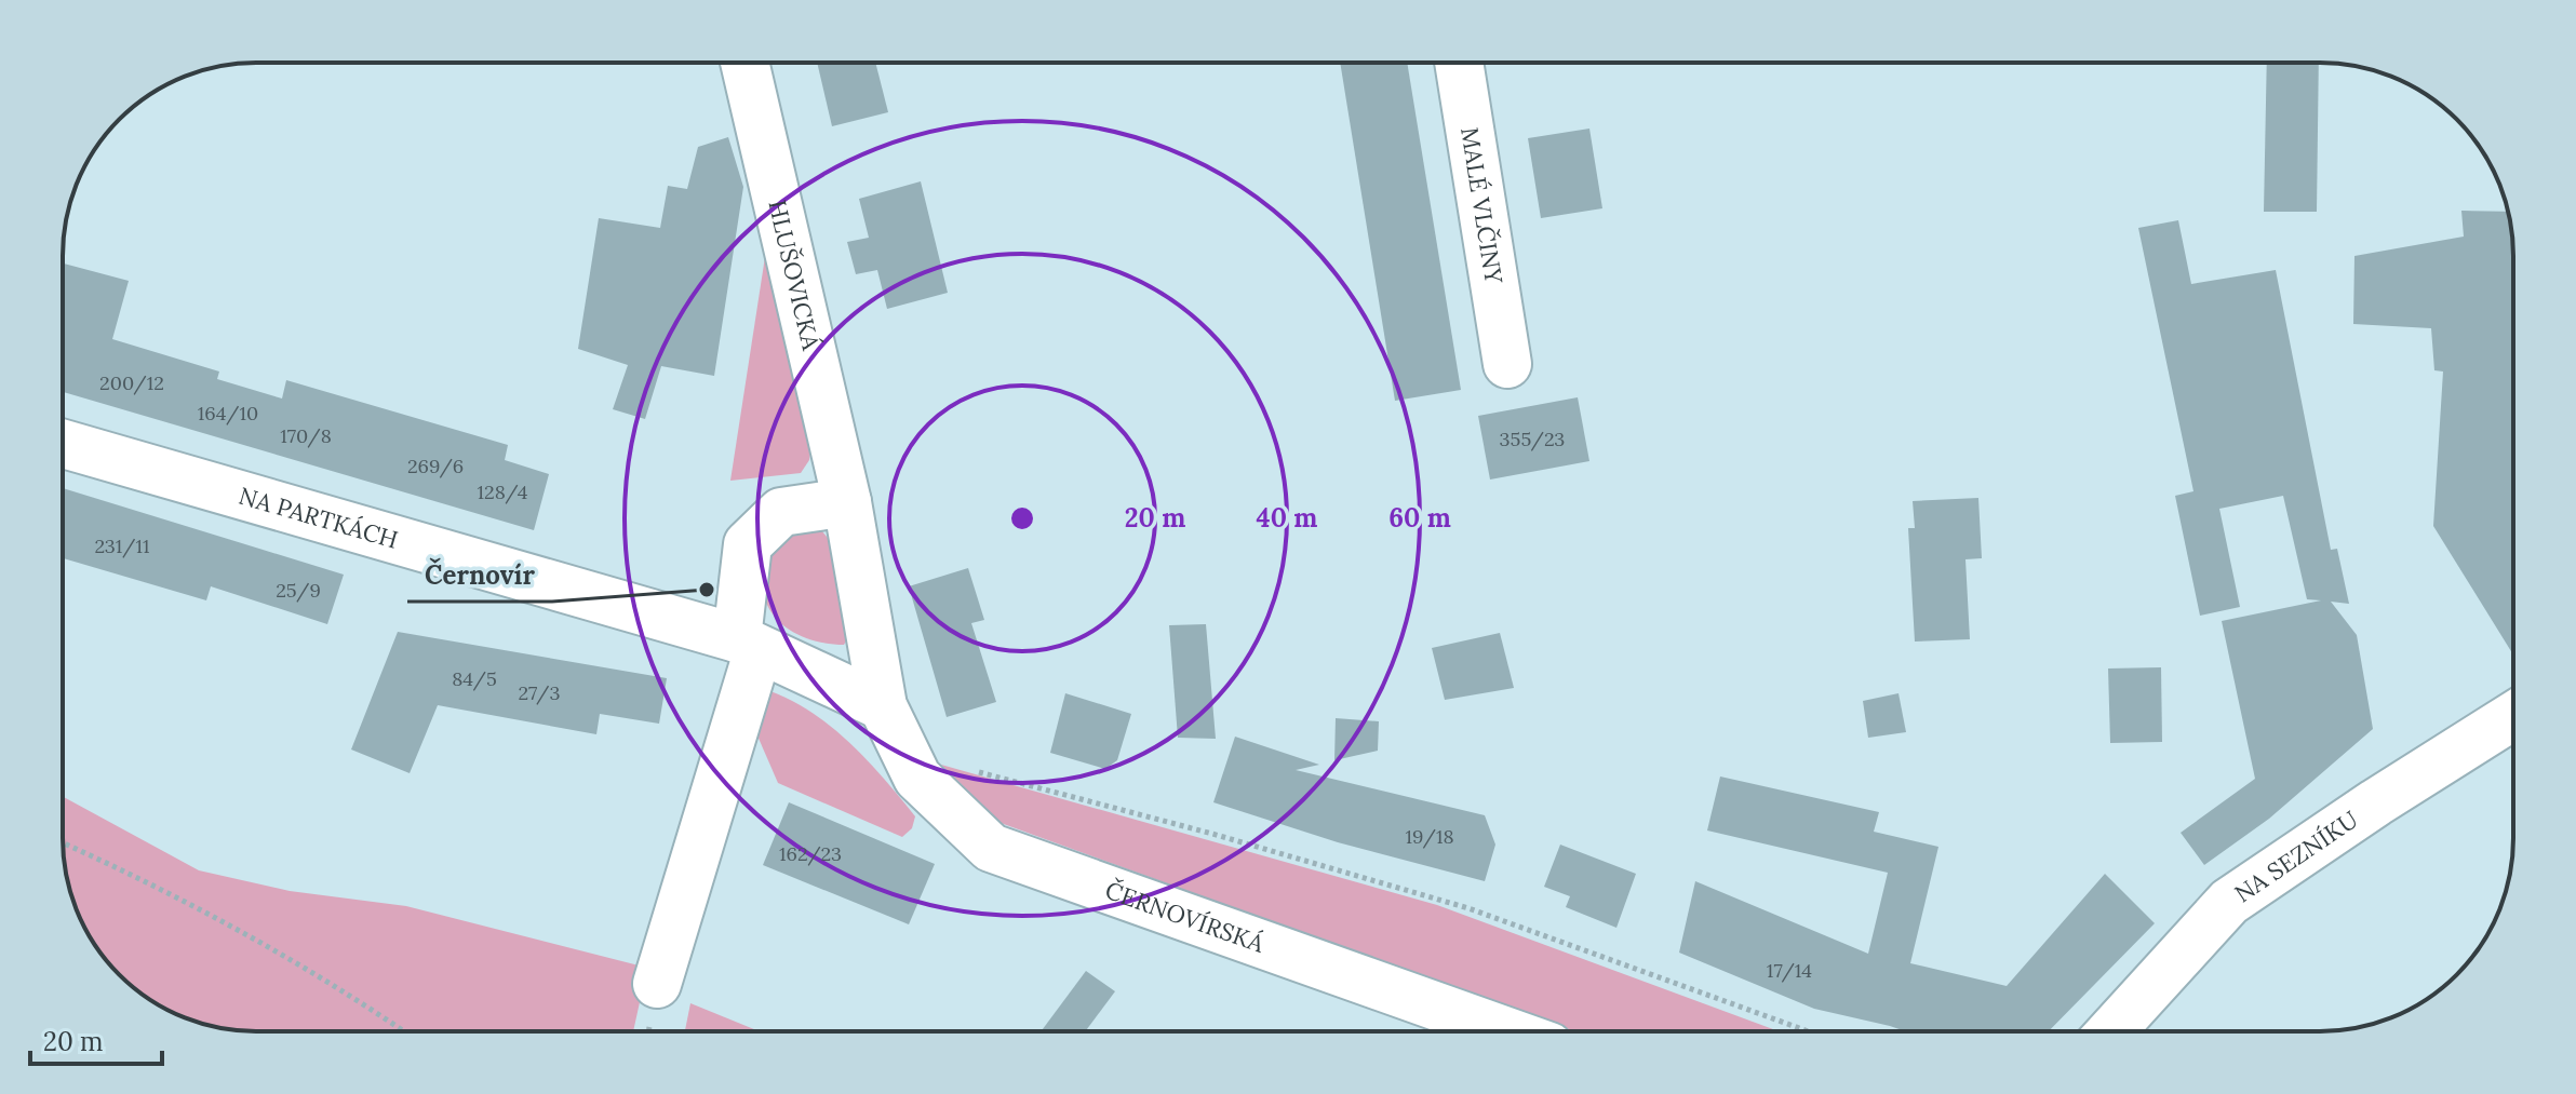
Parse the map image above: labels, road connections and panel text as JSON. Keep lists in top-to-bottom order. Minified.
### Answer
{"streets":{"street":["MALÉ VLČINY","HLUŠOVICKÁ","NA PARTKÁCH","NA SEZNÍKU","ČERNOVÍRSKÁ"]},"crossings":[["HLUŠOVICKÁ","NA PARTKÁCH"],["HLUŠOVICKÁ","ČERNOVÍRSKÁ"],["NA PARTKÁCH","ČERNOVÍRSKÁ"]],"places":["Černovír"],"house_numbers":["200/12","164/10","170/8","355/23","269/6","128/4","231/11","25/9","84/5","27/3","19/18","162/23","17/14"],"scale_bar":"20 m","rings":["20 m","40 m","60 m"]}
